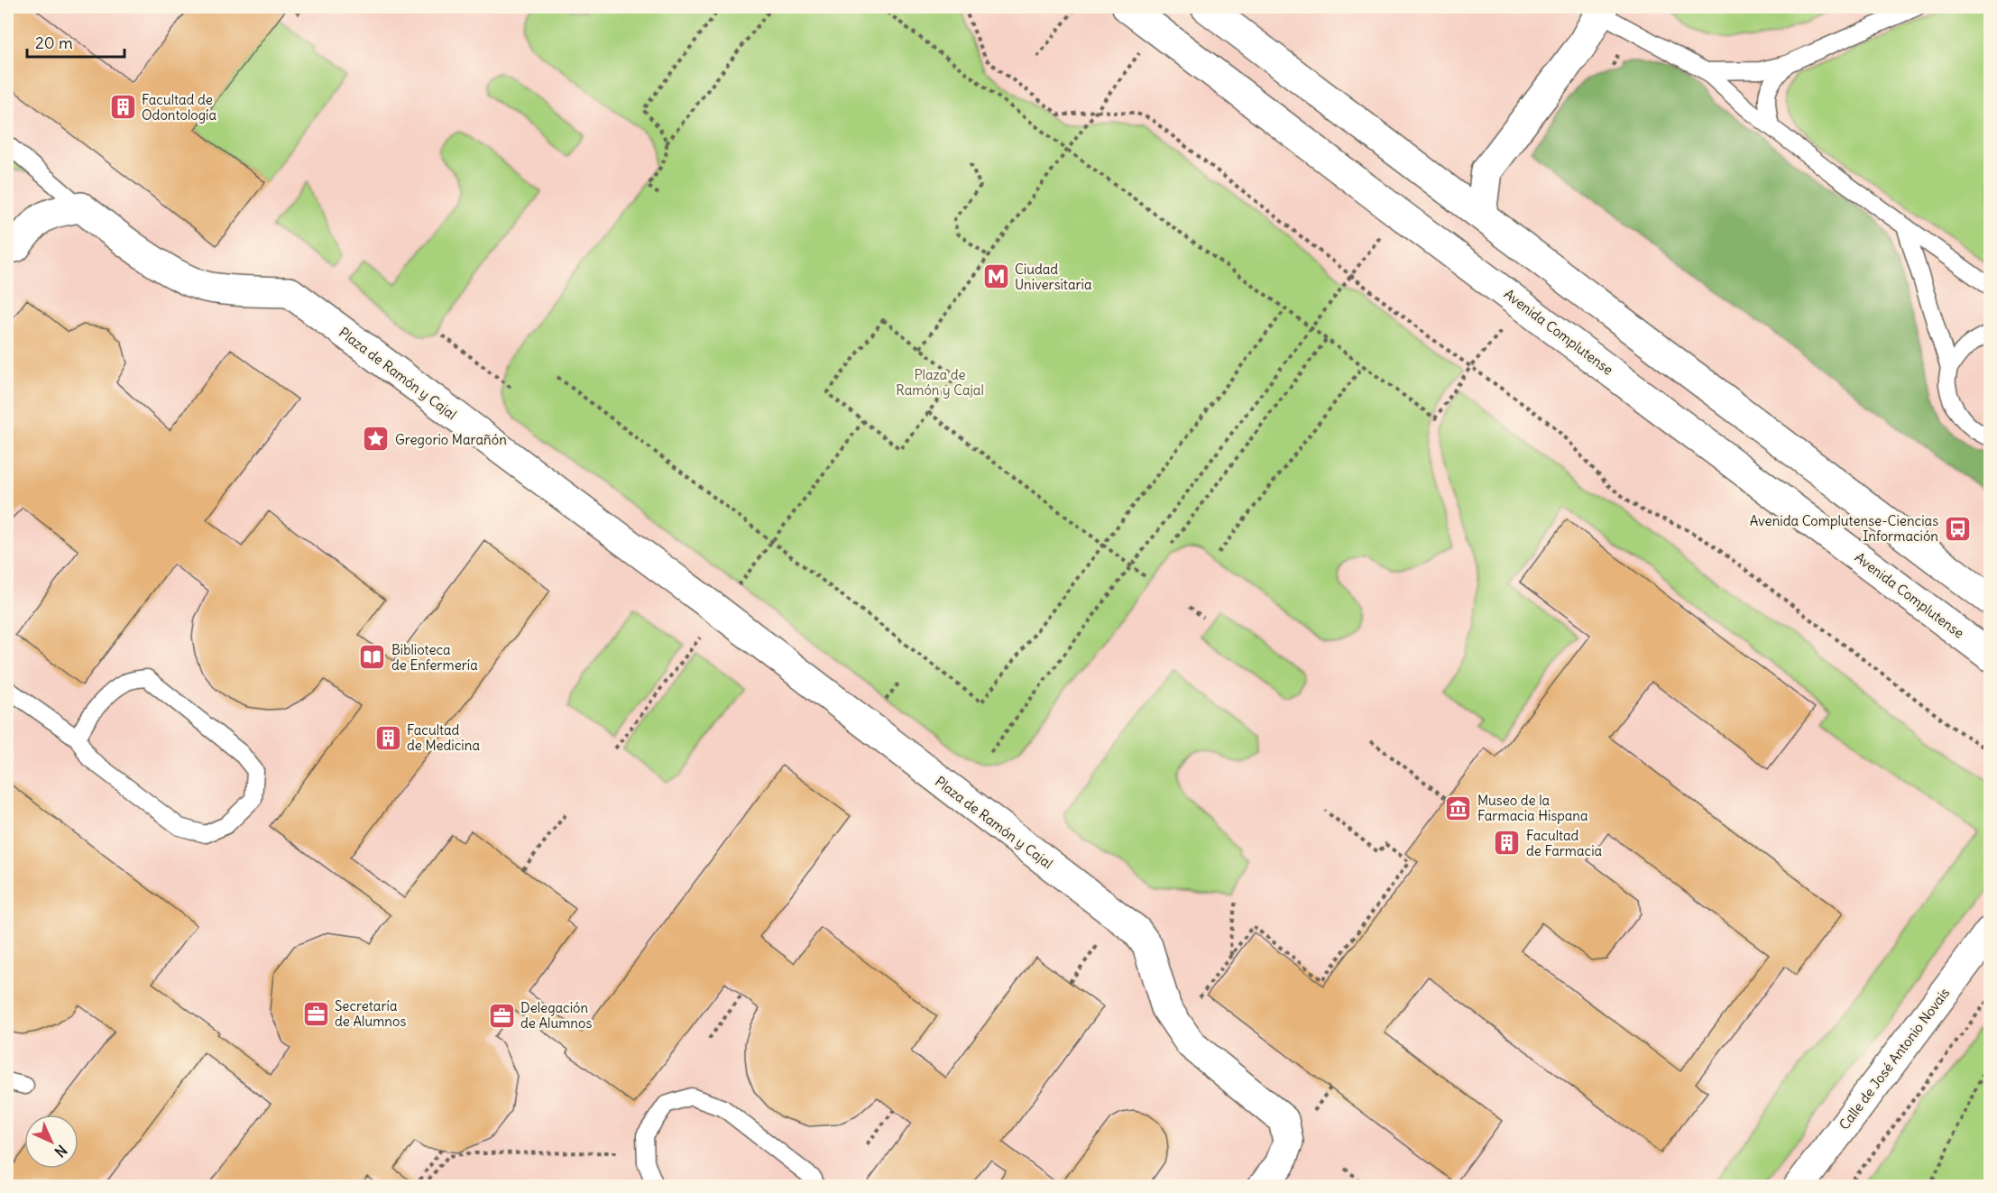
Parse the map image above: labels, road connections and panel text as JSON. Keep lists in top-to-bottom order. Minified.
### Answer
{"streets":{"street":["Avenida Complutense","Plaza de Ramón y Cajal","Calle de José Antonio Novais"]},"parks":["Plaza de Ramón y Cajal"],"places":{"building":["Facultad de Odontología","Facultad de Medicina","Facultad de Farmacia"],"metro station":["Ciudad Universitaria"],"place":["Gregorio Marañón"],"bus stop":["Avenida Complutense-Ciencias Información"],"library":["Biblioteca de Enfermería"],"museum":["Museo de la Farmacia Hispana"],"office":["Secretaría de Alumnos","Delegación de Alumnos"]},"scale_bar":"20 m","north":"bottom right"}
